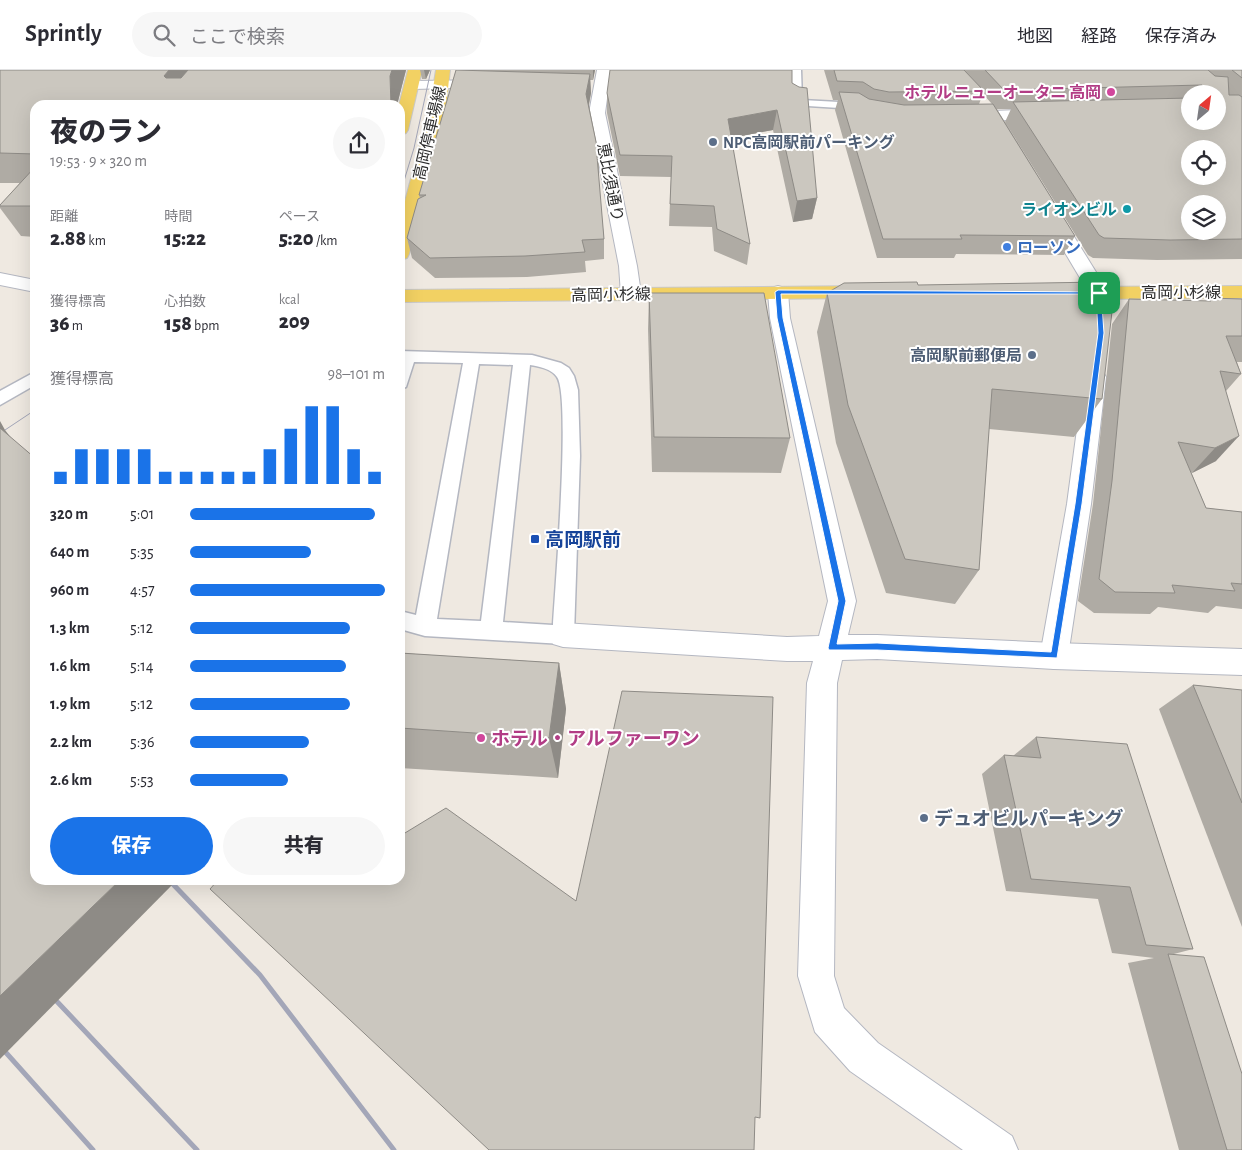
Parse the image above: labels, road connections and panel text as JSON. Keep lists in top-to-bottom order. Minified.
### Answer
{"streets":{"main road":["高岡停車場線","高岡小杉線"],"street":["恵比須通り"]},"crossings":[["恵比須通り","高岡小杉線"]],"places":{"other":["ホテル ニューオータニ 高岡","NPC高岡駅前パーキング","ライオンビル","ローソン","高岡駅前郵便局","ホテル・アルファーワン","デュオビルパーキング"],"transit":["高岡駅前"]},"north":"top right","page":{"header":"Sprintly","search":"ここで検索","nav":["地図","経路","保存済み"],"heading":["夜のラン","19:53 · 9 × 320 m"],"stats":[["距離","2.88 km"],["時間","15:22"],["ペース","5:20 /km"],["獲得標高","36 m"],["心拍数","158 bpm"],["kcal","209"]],"chart":["獲得標高","98–101 m"],"list":[{"name":"320 m","note":"5:01"},{"name":"640 m","note":"5:35"},{"name":"960 m","note":"4:57"},{"name":"1.3 km","note":"5:12"},{"name":"1.6 km","note":"5:14"},{"name":"1.9 km","note":"5:12"},{"name":"2.2 km","note":"5:36"},{"name":"2.6 km","note":"5:53"}],"buttons":["保存","共有"]}}
